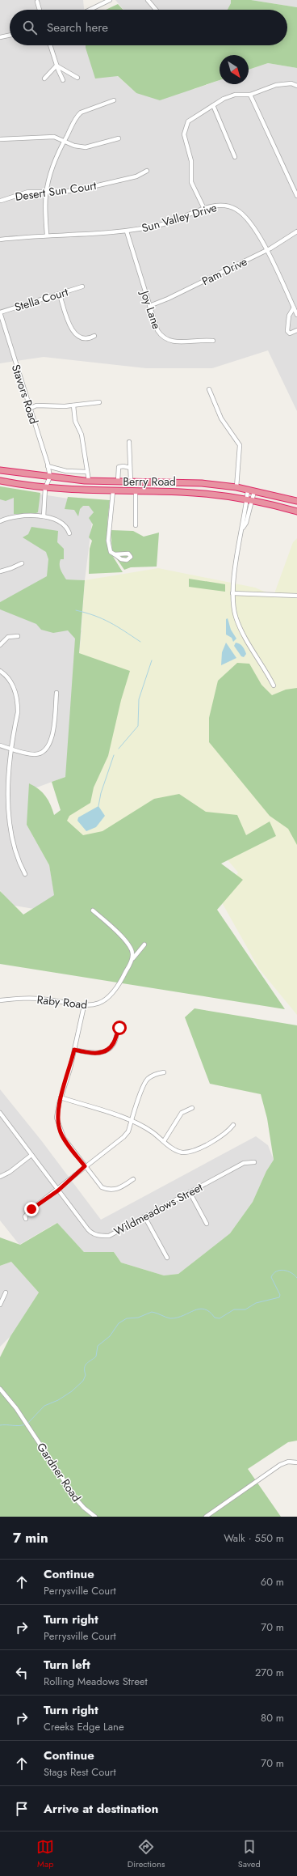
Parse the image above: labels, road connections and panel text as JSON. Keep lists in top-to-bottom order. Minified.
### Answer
{"streets":{"highway":["Berry Road"],"street":["Desert Sun Court","Sun Valley Drive","Pam Drive","Stella Court","Joy Lane","Stavors Road","Raby Road","Wildmeadows Street","Gardner Road"]},"crossings":[["Sun Valley Drive","Pam Drive"],["Sun Valley Drive","Joy Lane"],["Pam Drive","Joy Lane"],["Stella Court","Stavors Road"],["Stavors Road","Berry Road"]],"north":"bottom right","page":{"search":"Search here","heading":["7 min","Walk · 550 m"],"list":[["Continue","Perrysville Court","60 m"],["Turn right","Perrysville Court","70 m"],["Turn left","Rolling Meadows Street","270 m"],["Turn right","Creeks Edge Lane","80 m"],["Continue","Stags Rest Court","70 m"],"Arrive at destination"],"nav":["Map","Directions","Saved"]}}
